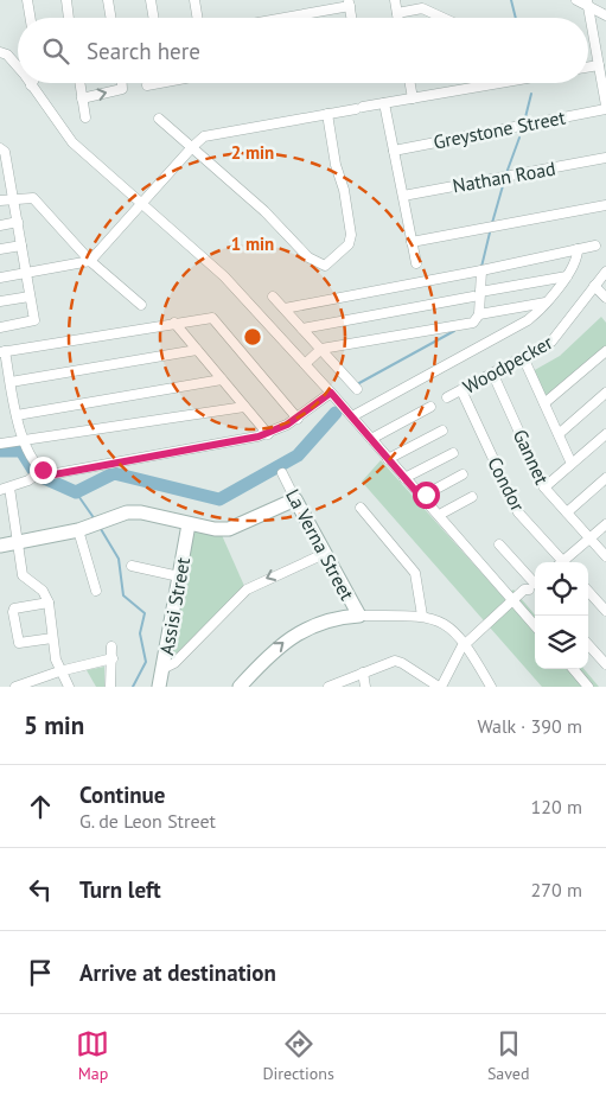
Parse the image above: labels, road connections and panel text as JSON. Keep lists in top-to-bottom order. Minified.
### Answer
{"streets":{"street":["Greystone Street","Nathan Road","Woodpecker","Gannet","Condor","La Verna Street","Assisi Street"]},"crossings":[["Woodpecker","Gannet"],["Woodpecker","Condor"]],"page":{"search":"Search here","heading":["5 min","Walk · 390 m"],"list":[["Continue","G. de Leon Street","120 m"],["Turn left","270 m"],"Arrive at destination"],"nav":["Map","Directions","Saved"]},"rings":["2 min","1 min"]}
